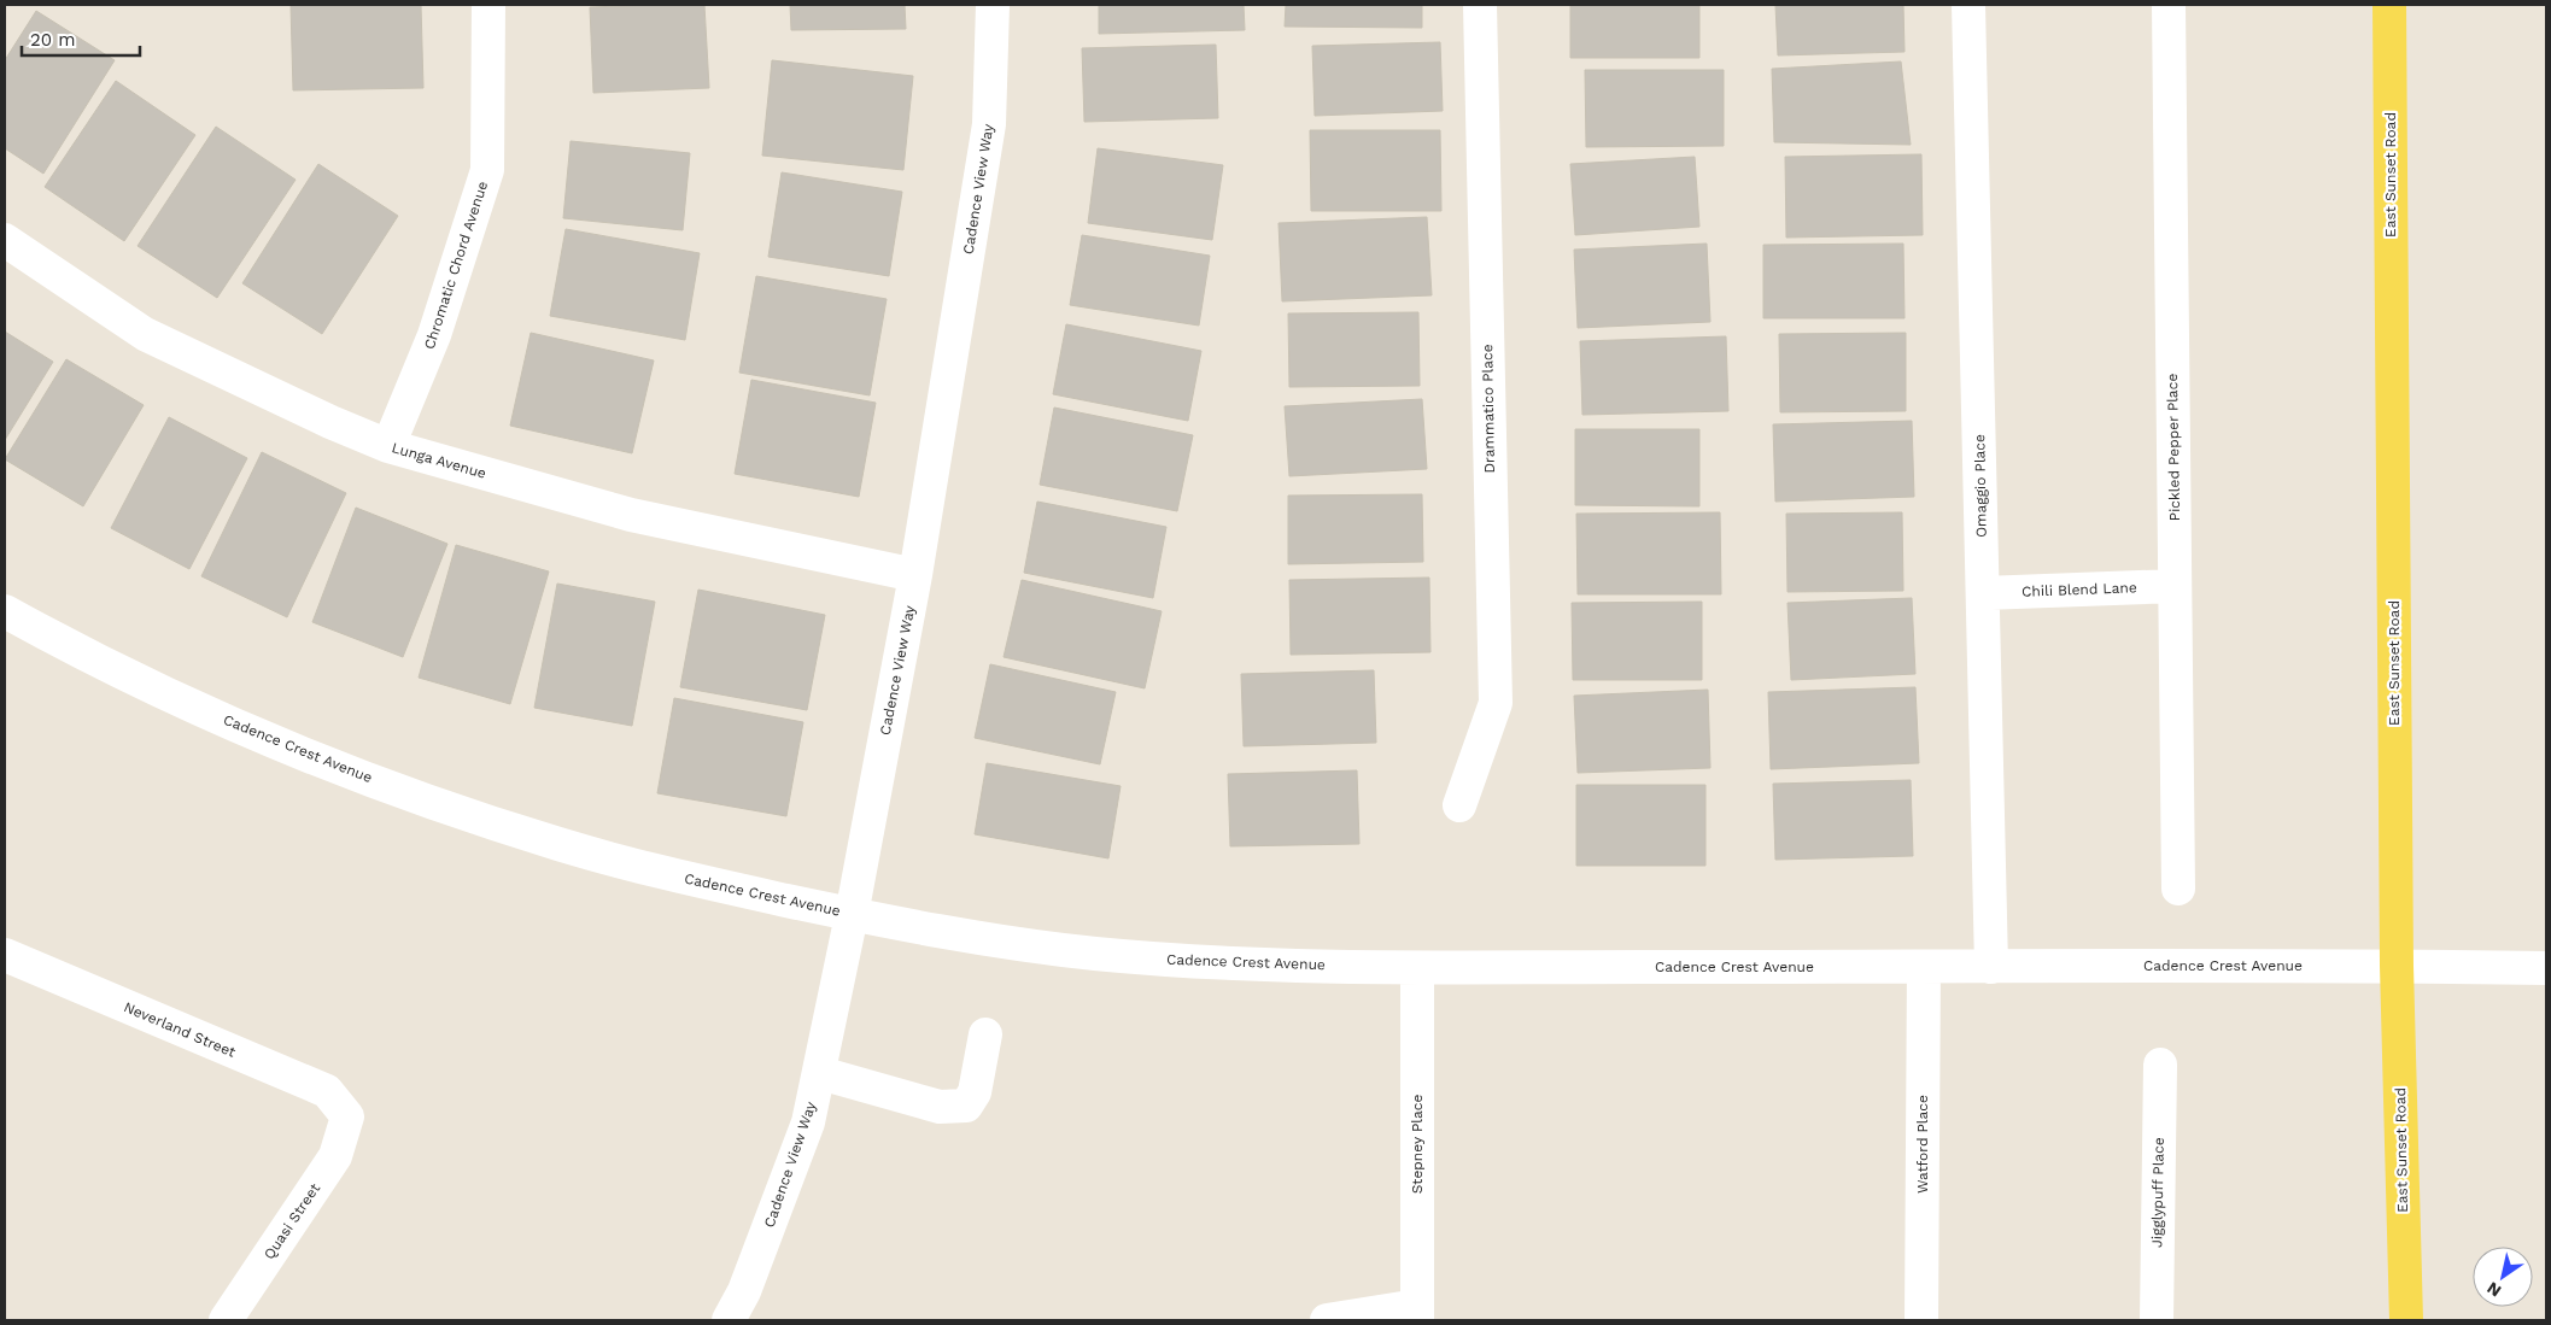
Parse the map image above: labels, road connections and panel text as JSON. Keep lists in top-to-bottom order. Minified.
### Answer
{"streets":{"main road":["East Sunset Road"],"street":["Cadence View Way","Chromatic Chord Avenue","Drammatico Place","Pickled Pepper Place","Lunga Avenue","Omaggio Place","Chili Blend Lane","Cadence Crest Avenue","Neverland Street","Stepney Place","Watford Place","Jigglypuff Place","Quasi Street"]},"crossings":[["East Sunset Road","Cadence Crest Avenue"],["Cadence View Way","Lunga Avenue"],["Cadence View Way","Cadence Crest Avenue"],["Chromatic Chord Avenue","Lunga Avenue"],["Pickled Pepper Place","Chili Blend Lane"],["Omaggio Place","Chili Blend Lane"],["Omaggio Place","Cadence Crest Avenue"],["Cadence Crest Avenue","Stepney Place"],["Cadence Crest Avenue","Watford Place"],["Neverland Street","Quasi Street"]],"scale_bar":"20 m","north":"bottom left"}
